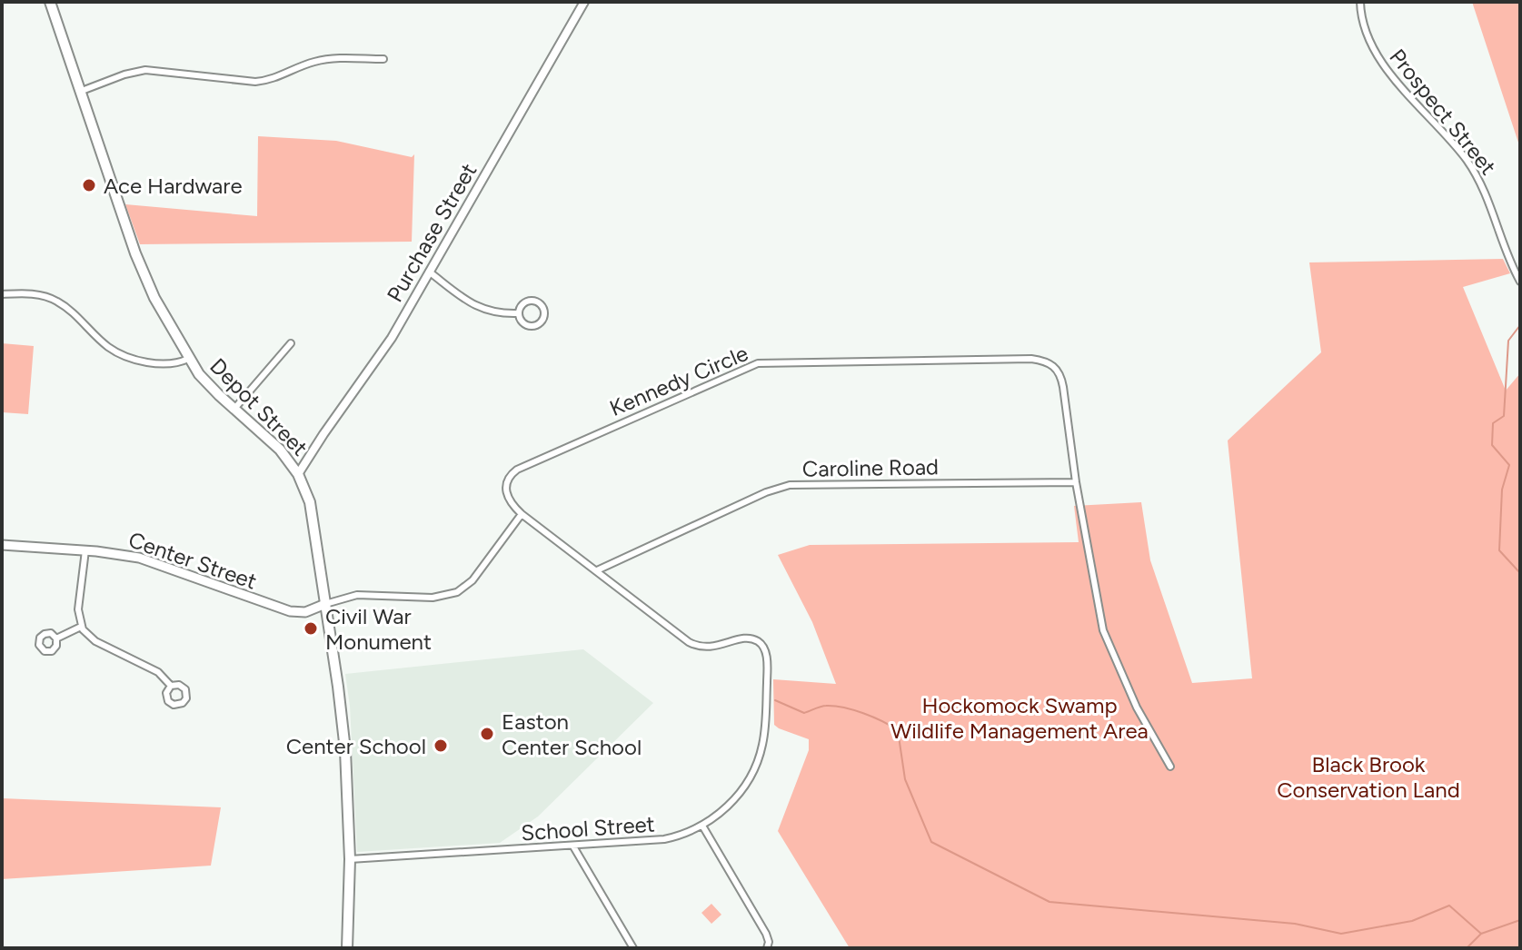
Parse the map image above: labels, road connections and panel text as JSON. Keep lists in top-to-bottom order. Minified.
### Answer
{"streets":{"highway":["Depot Street"],"main road":["Center Street"],"street":["Prospect Street","Purchase Street","Kennedy Circle","Caroline Road","School Street"]},"crossings":[["Purchase Street","Depot Street"],["Kennedy Circle","Caroline Road"],["Kennedy Circle","School Street"],["Depot Street","Center Street"],["Depot Street","School Street"]],"parks":["Hockomock Swamp Wildlife Management Area","Black Brook Conservation Land"],"places":["Ace Hardware","Civil War Monument","Easton Center School","Center School"]}
